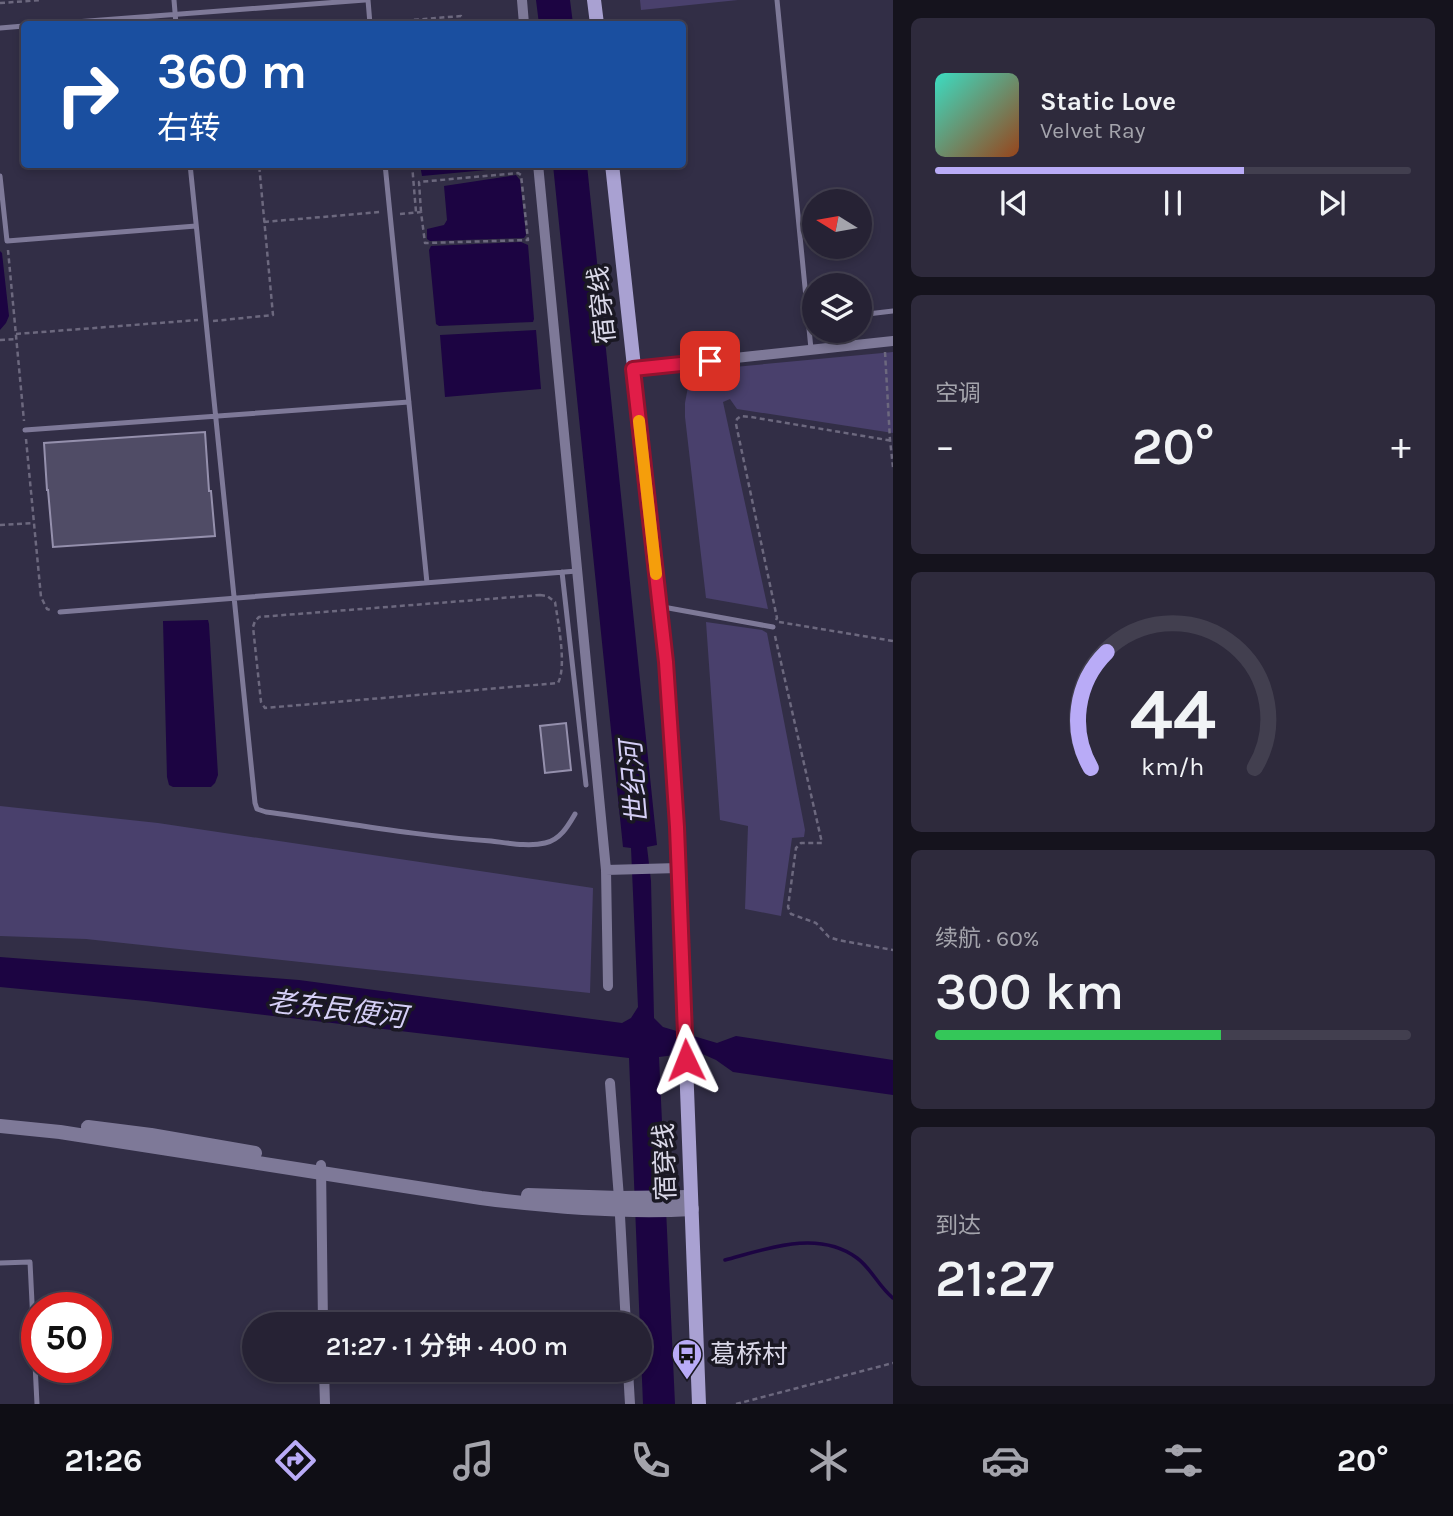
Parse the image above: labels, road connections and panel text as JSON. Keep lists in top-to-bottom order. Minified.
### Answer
{"streets":{"main road":["宿穿线"]},"water":["世纪河","老东民便河"],"places":{"bus stop":["葛桥村"]},"north":"left","page":{"turn":["360 m","右转"],"song":["Static Love","Velvet Ray"],"tile":["空调",["续航 · 60%","300 km"],["到达","21:27"]],"heat":["−","20°","+"],"limit":"50","trip":"21:27 · 1 分钟 · 400 m","tabs":["21:26","20°"],"gauge":["44","km/h"]}}
